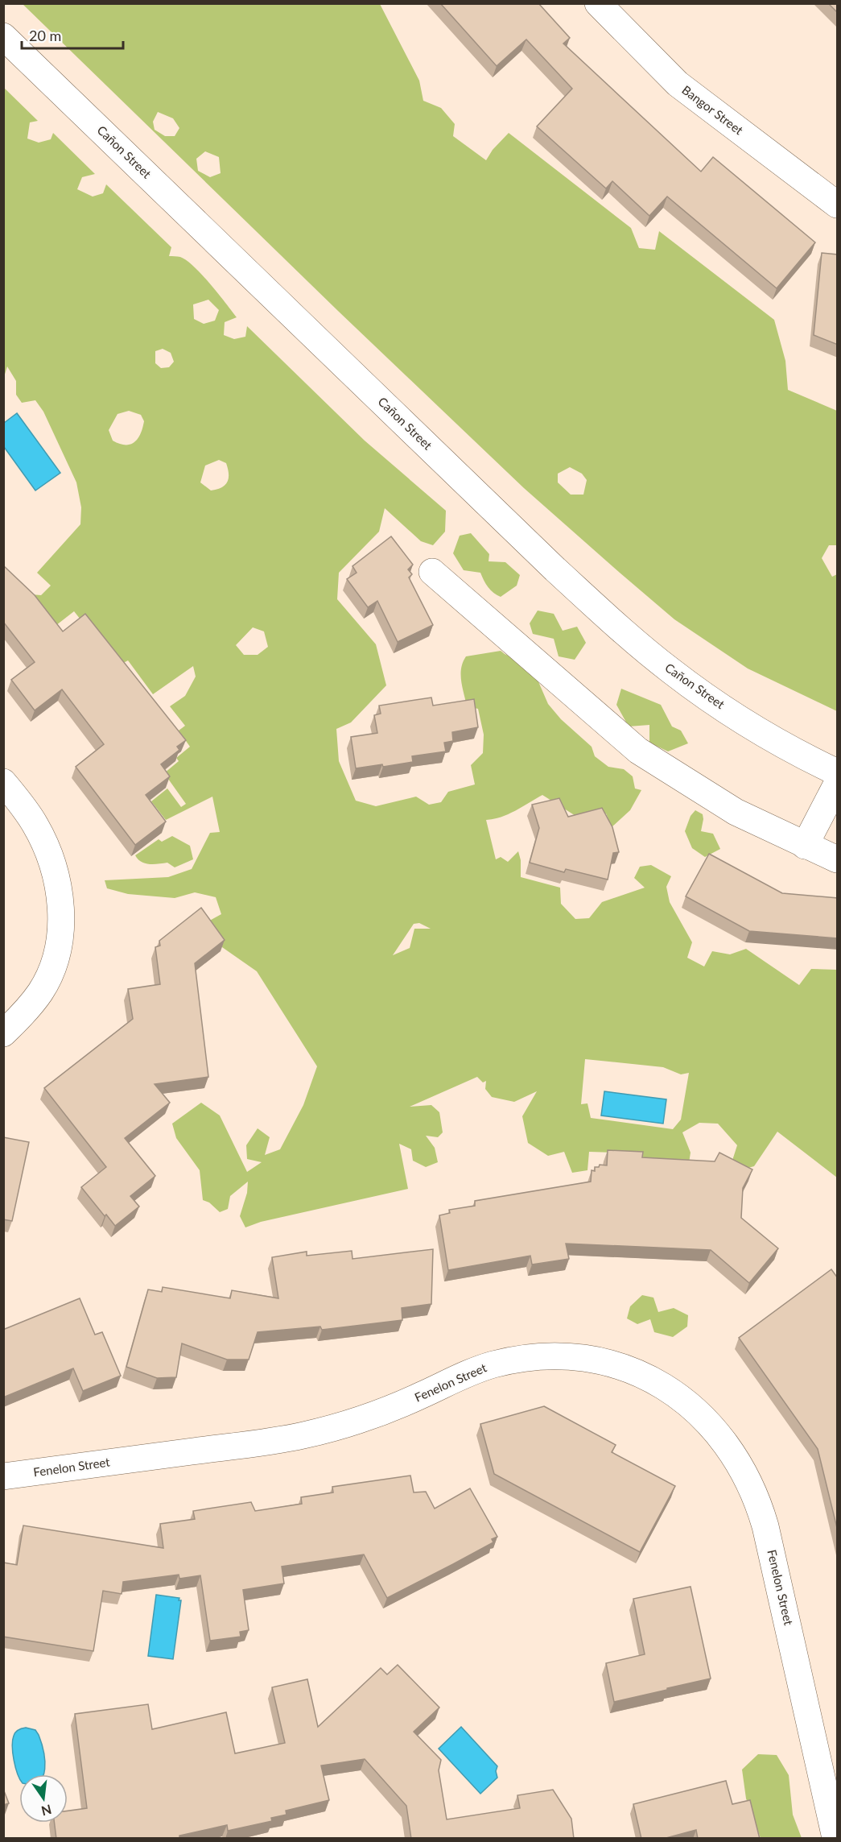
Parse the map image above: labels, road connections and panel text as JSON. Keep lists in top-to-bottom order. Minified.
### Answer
{"streets":{"street":["Bangor Street","Cañon Street","Fenelon Street"]},"scale_bar":"20 m","north":"bottom"}
